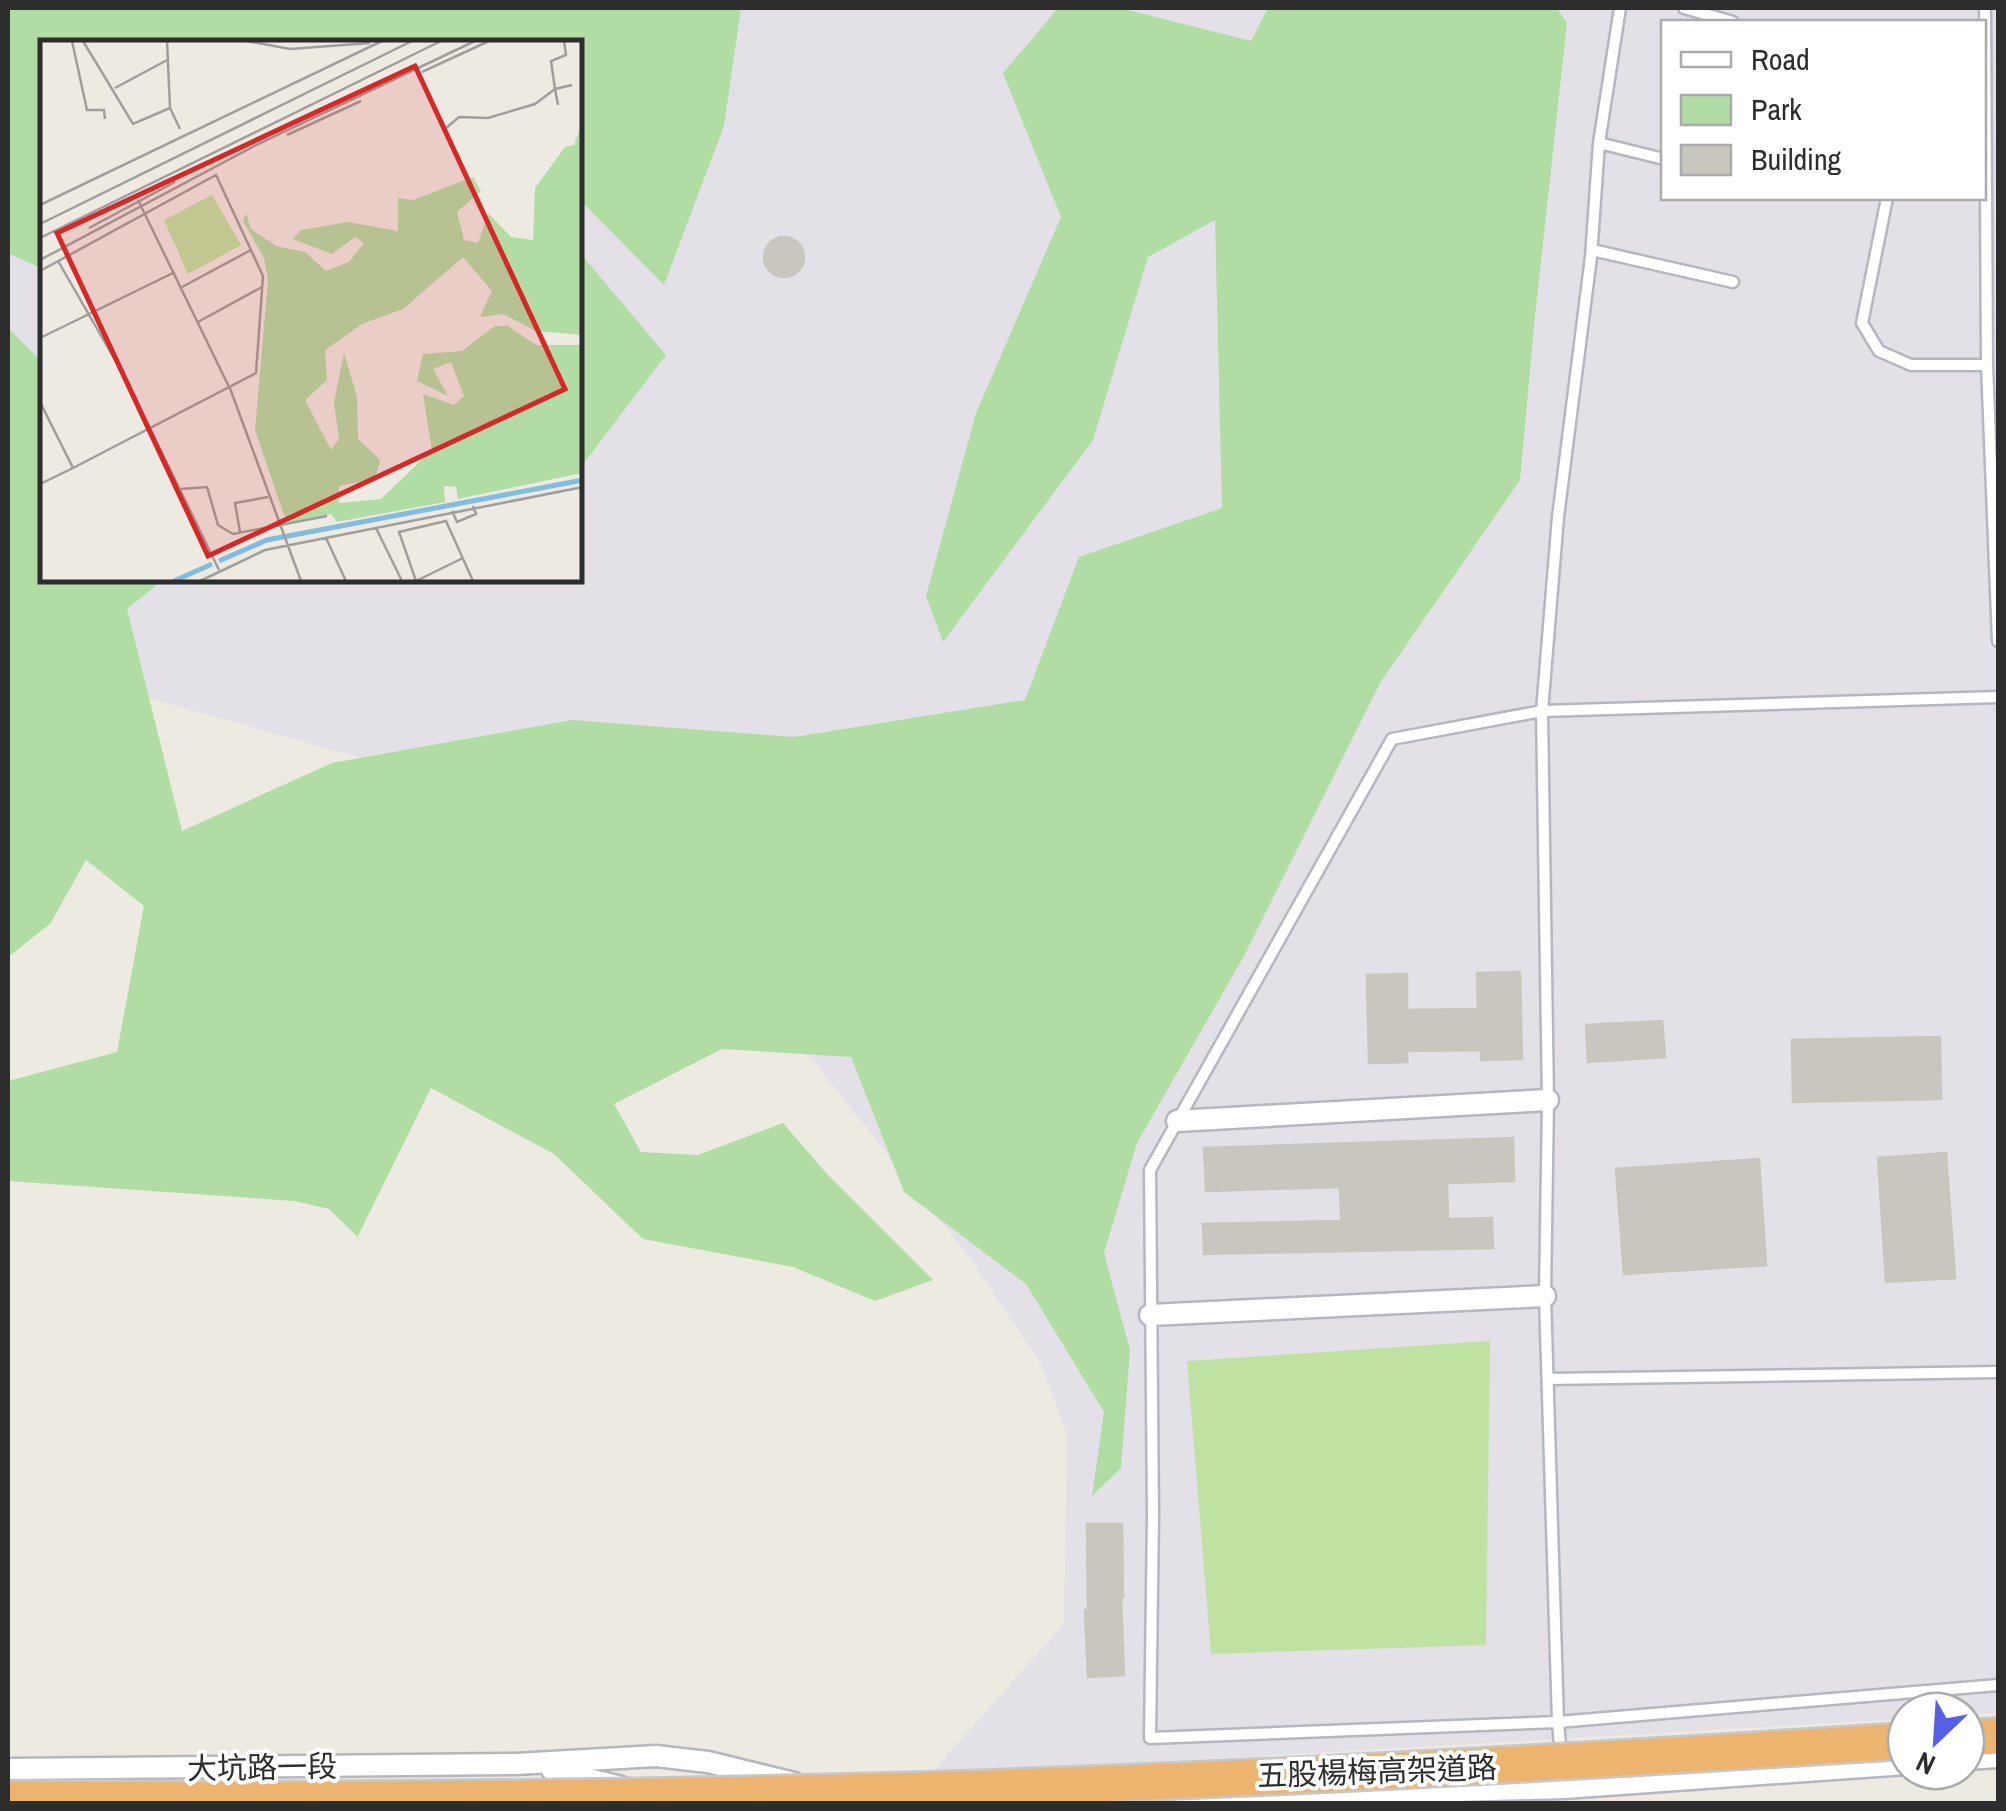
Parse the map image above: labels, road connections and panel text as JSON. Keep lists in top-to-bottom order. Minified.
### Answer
{"streets":{"highway":["五股楊梅高架道路"],"street":["大坑路一段"]},"legend":["Road","Park","Building"],"north":"bottom left"}
